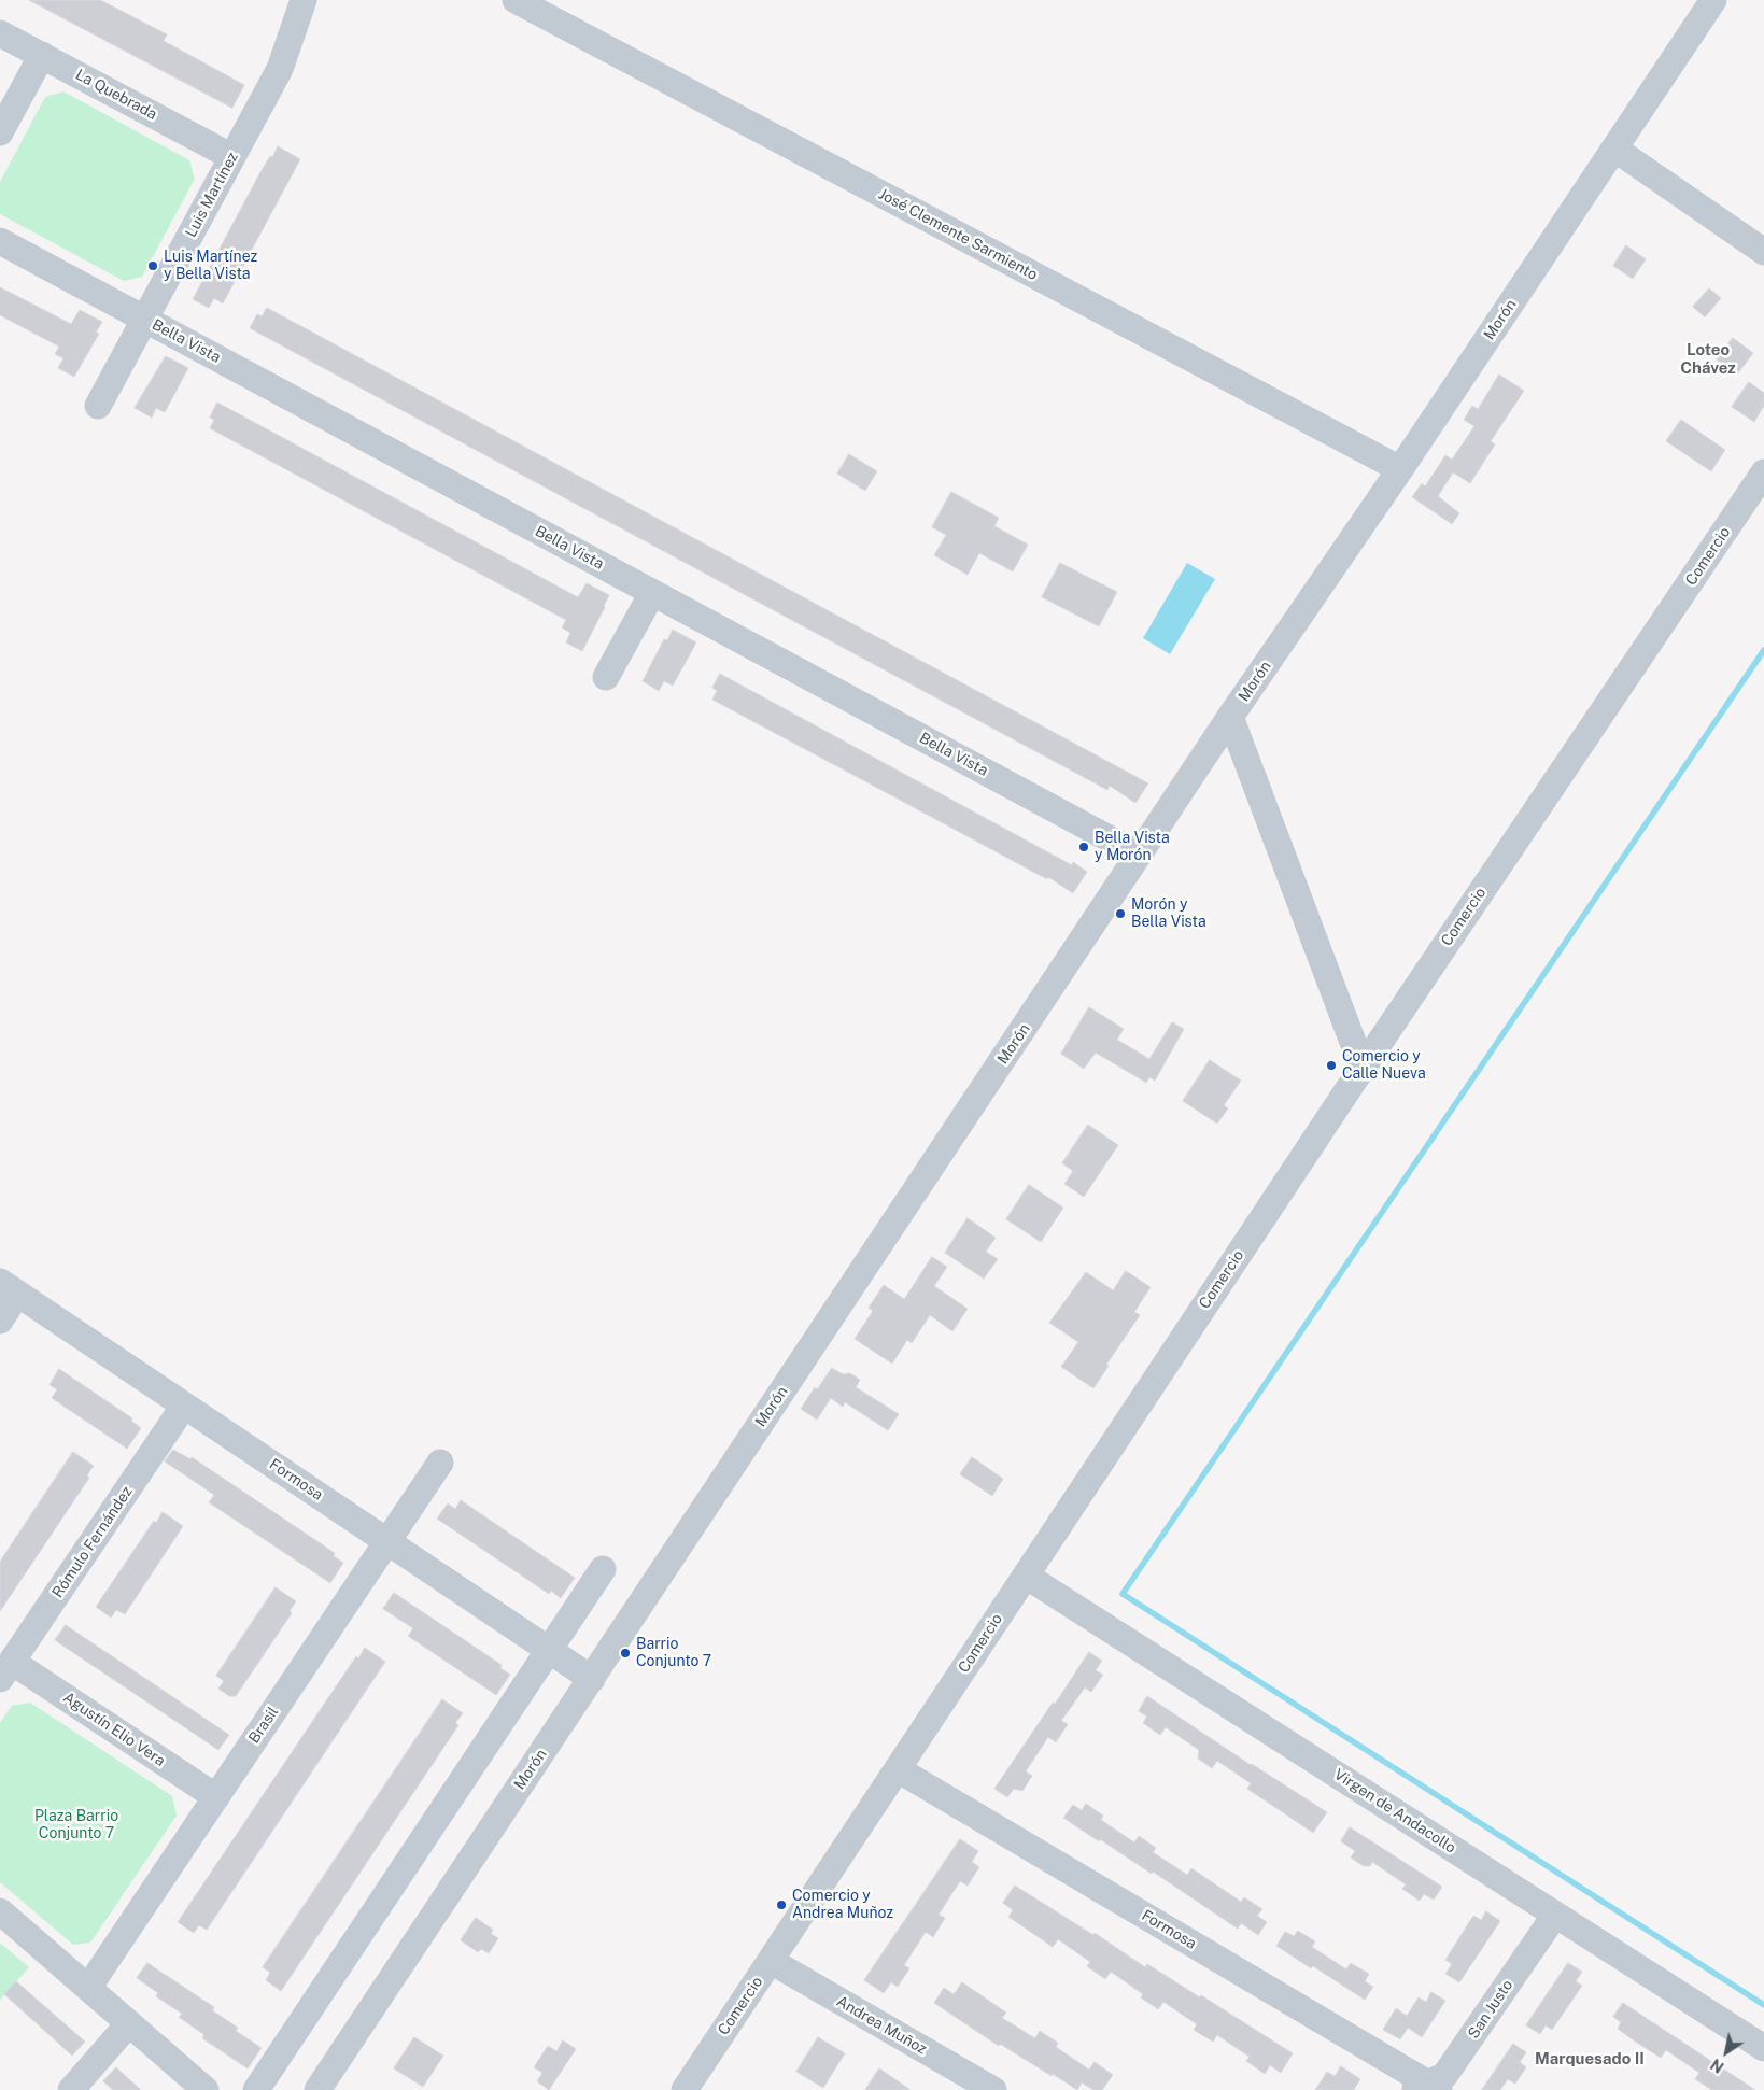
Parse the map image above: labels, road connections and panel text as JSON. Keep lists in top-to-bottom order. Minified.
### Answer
{"streets":{"street":["La Quebrada","Luis Martínez","José Clemente Sarmiento","Morón","Bella Vista","Comercio","Formosa","Rómulo Fernández","Brasil","Agustín Elio Vera","Virgen de Andacollo","San Justo","Andrea Muñoz"]},"crossings":[["La Quebrada","Luis Martínez"],["Luis Martínez","Bella Vista"],["José Clemente Sarmiento","Morón"],["Morón","Bella Vista"],["Morón","Formosa"],["Comercio","Formosa"],["Comercio","Virgen de Andacollo"],["Comercio","Andrea Muñoz"],["Formosa","Rómulo Fernández"],["Formosa","Brasil"],["Formosa","San Justo"],["Rómulo Fernández","Agustín Elio Vera"],["Brasil","Agustín Elio Vera"],["Virgen de Andacollo","San Justo"]],"districts":["Loteo Chávez","Marquesado II"],"parks":["Plaza Barrio Conjunto 7"],"places":["Luis Martínez y Bella Vista","Bella Vista y Morón","Morón y Bella Vista","Comercio y Calle Nueva","Barrio Conjunto 7","Comercio y Andrea Muñoz"],"north":"bottom left"}
